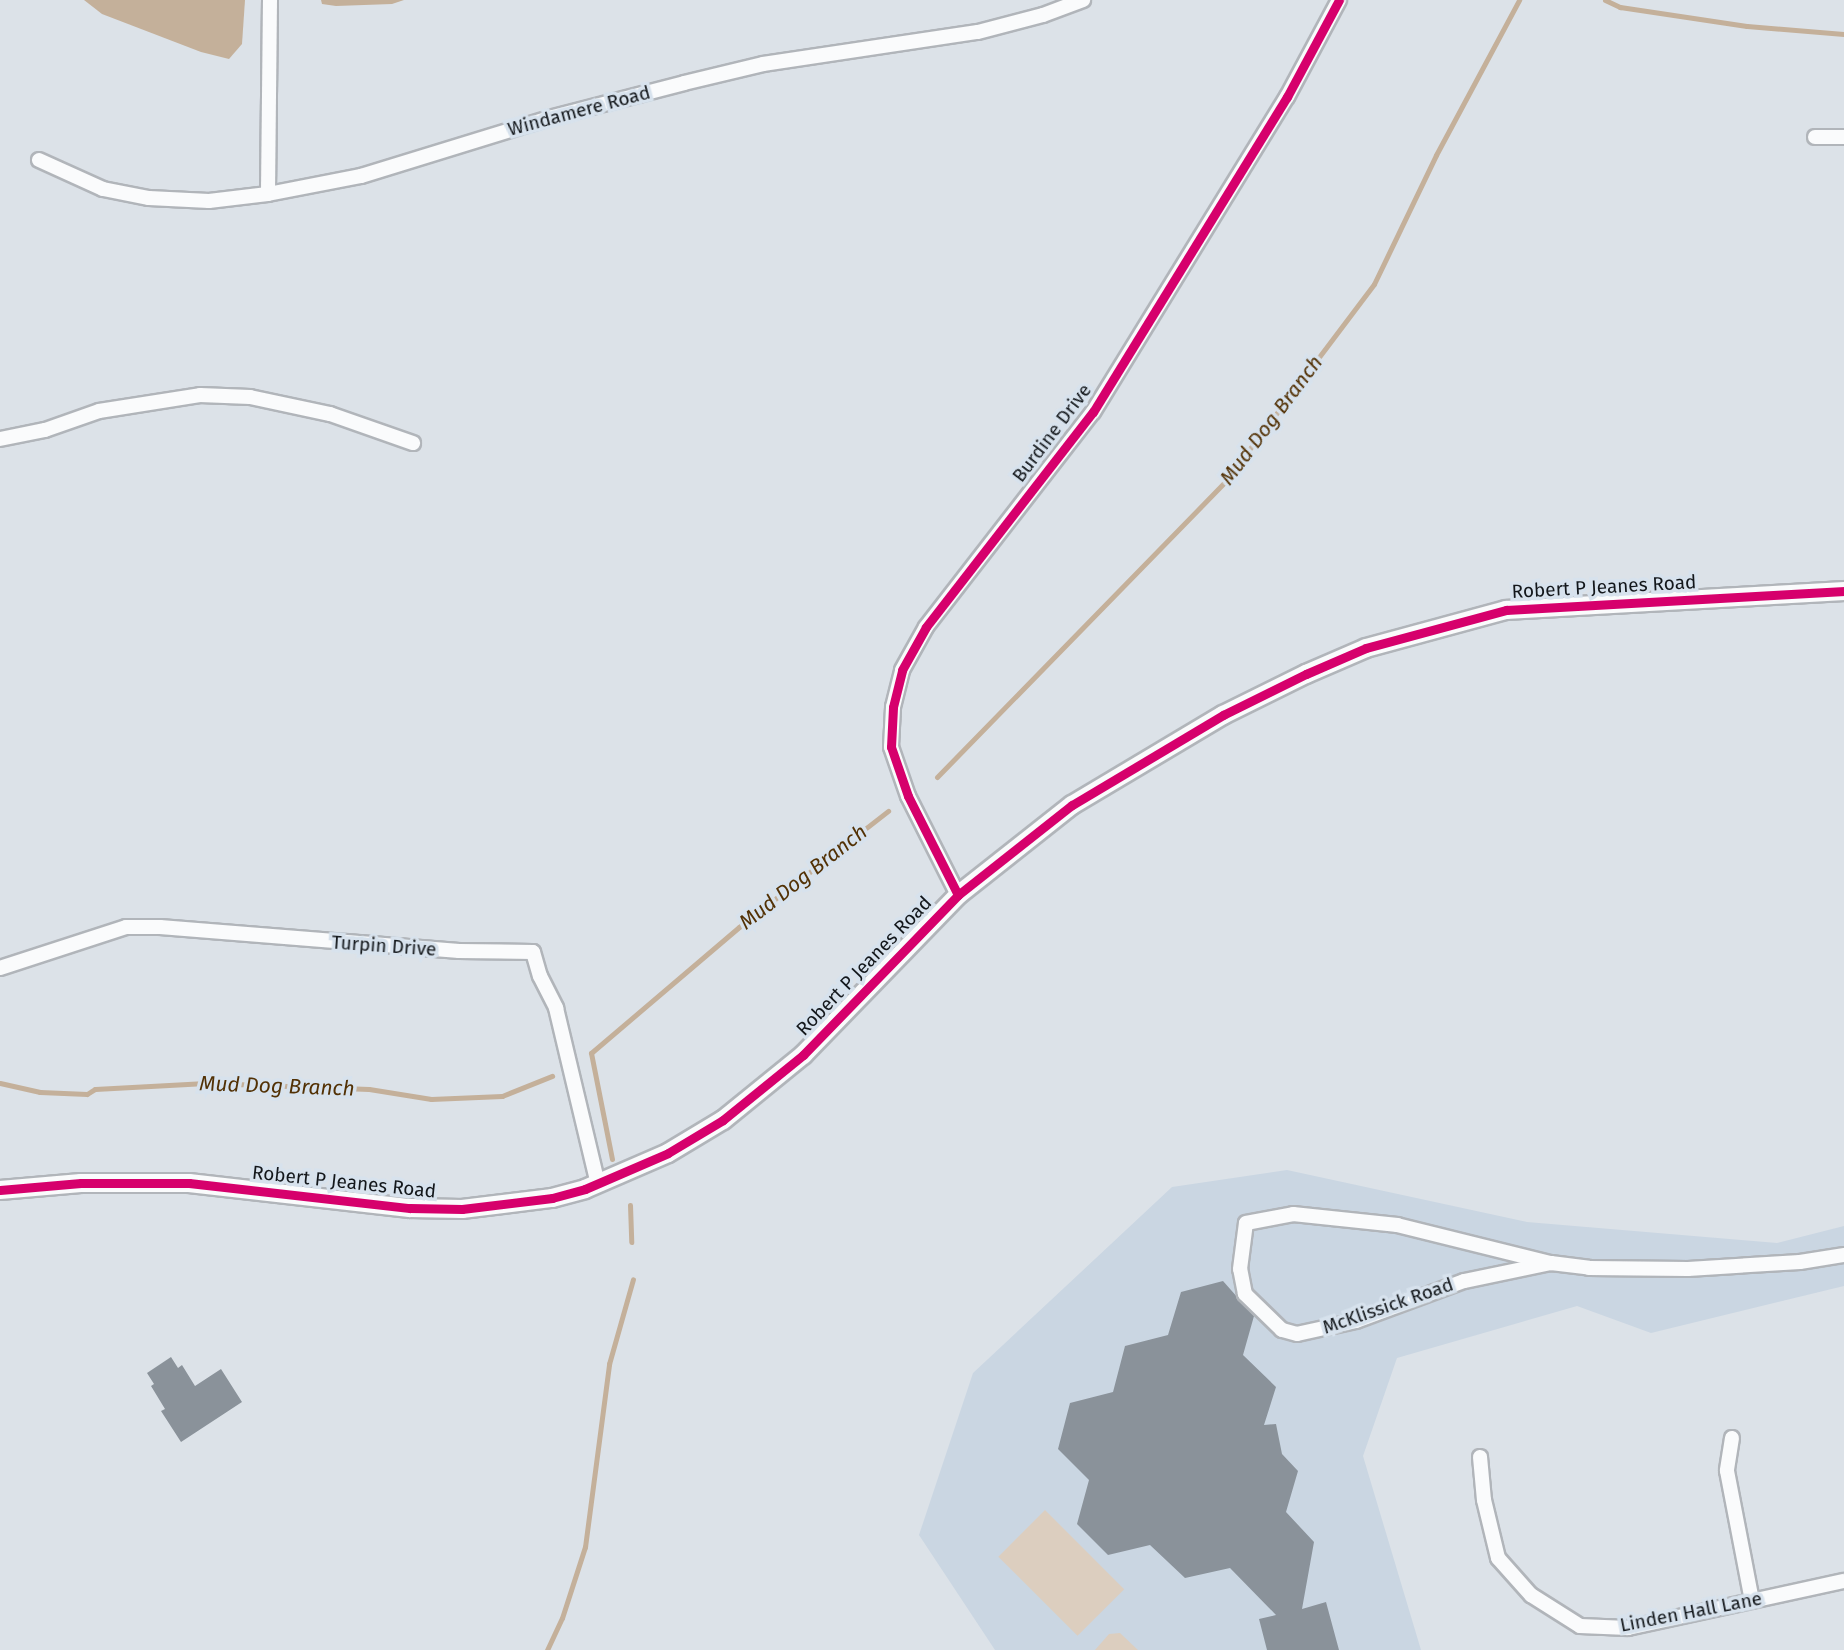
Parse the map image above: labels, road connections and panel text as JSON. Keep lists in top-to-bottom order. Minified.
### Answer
{"streets":{"street":["Windamere Road","Burdine Drive","Robert P Jeanes Road","Turpin Drive","McKlissick Road","Linden Hall Lane"]},"crossings":[["Burdine Drive","Robert P Jeanes Road"],["Robert P Jeanes Road","Turpin Drive"]],"water":["Mud Dog Branch"]}
